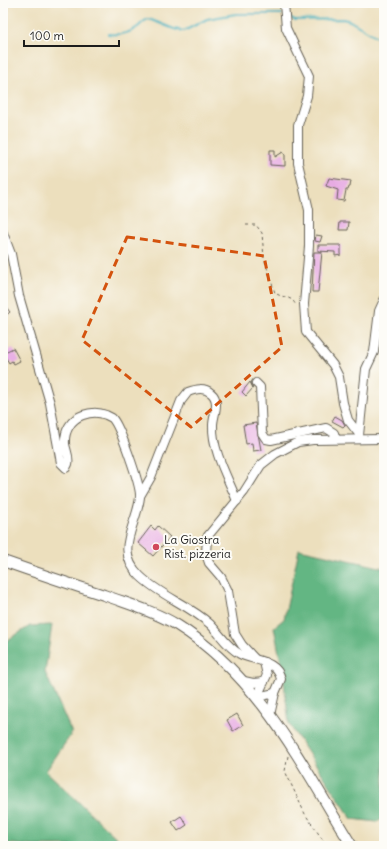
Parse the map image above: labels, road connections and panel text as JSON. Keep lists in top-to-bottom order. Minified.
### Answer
{"places":["La Giostra Rist. pizzeria"],"scale_bar":"100 m"}
